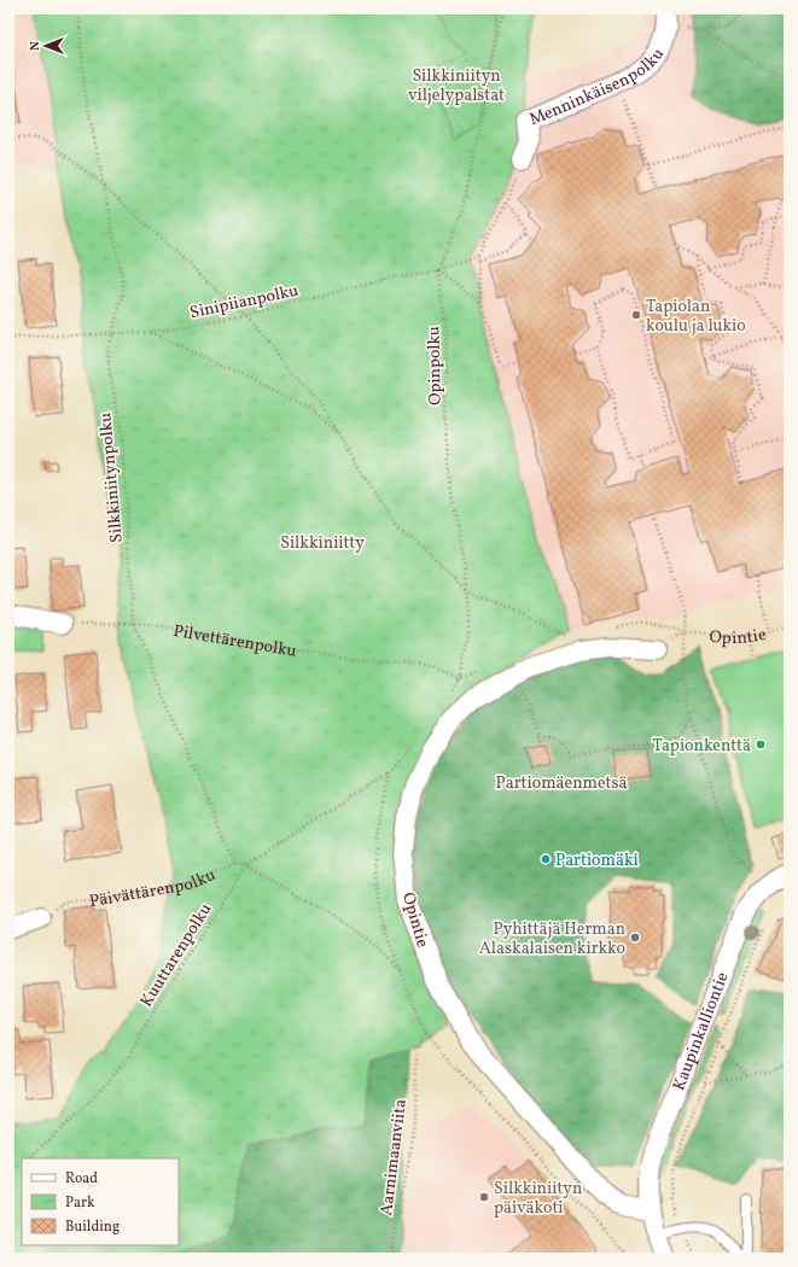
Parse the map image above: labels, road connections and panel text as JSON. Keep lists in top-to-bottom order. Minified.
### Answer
{"streets":{"street":["Menninkäisenpolku","Opintie","Kaupinkalliontie"],"path":["Sinipiianpolku","Opinpolku","Silkkiniitynpolku","Pilvettärenpolku","Päivättärenpolku","Kuuttarenpolku","Aarnimaanviita"]},"crossings":[["Sinipiianpolku","Opinpolku"],["Sinipiianpolku","Silkkiniitynpolku"],["Opinpolku","Pilvettärenpolku"],["Silkkiniitynpolku","Pilvettärenpolku"],["Silkkiniitynpolku","Päivättärenpolku"],["Opintie","Kaupinkalliontie"]],"parks":["Silkkiniityn viljelypalstat","Silkkiniitty","Partiomäenmetsä"],"places":["Tapiolan koulu ja lukio","Tapionkenttä","Partiomäki","Pyhittäjä Herman Alaskalaisen kirkko","Silkkiniityn päiväkoti"],"legend":["Road","Park","Building"],"north":"left"}
